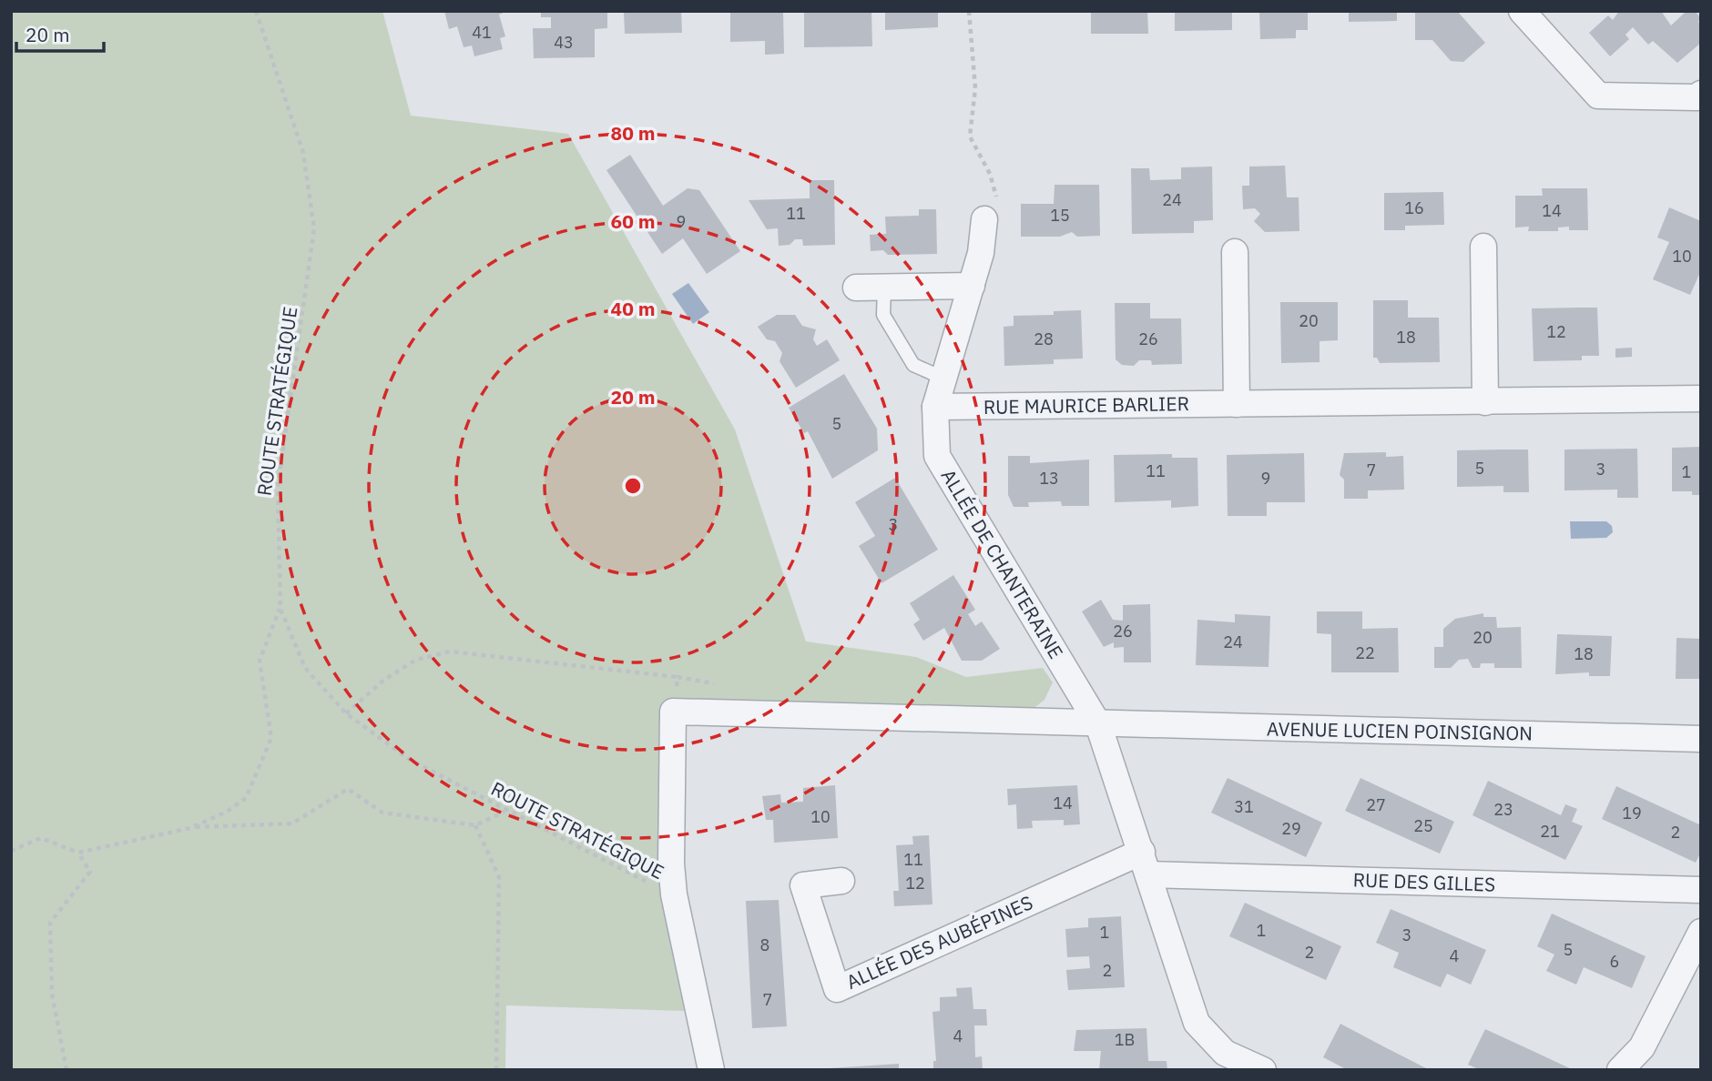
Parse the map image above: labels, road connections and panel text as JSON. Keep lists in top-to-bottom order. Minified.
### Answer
{"streets":{"street":["RUE MAURICE BARLIER","ALLÉE DE CHANTERAINE","AVENUE LUCIEN POINSIGNON","RUE DES GILLES","ALLÉE DES AUBÉPINES"],"path":["ROUTE STRATÉGIQUE"]},"crossings":[["ROUTE STRATÉGIQUE","AVENUE LUCIEN POINSIGNON"],["RUE MAURICE BARLIER","ALLÉE DE CHANTERAINE"],["ALLÉE DE CHANTERAINE","AVENUE LUCIEN POINSIGNON"],["RUE DES GILLES","ALLÉE DES AUBÉPINES"]],"house_numbers":["41","43","24","16","14","11","15","9","10","20","12","18","28","26","5","5","3","7","11","1","13","9","3","26","20","24","22","18","14","27","31","23","19","10","25","29","21","2","11","12","1","1","3","8","5","2","4","6","2","7","4","1B"],"scale_bar":"20 m","rings":["80 m","60 m","40 m","20 m"]}
